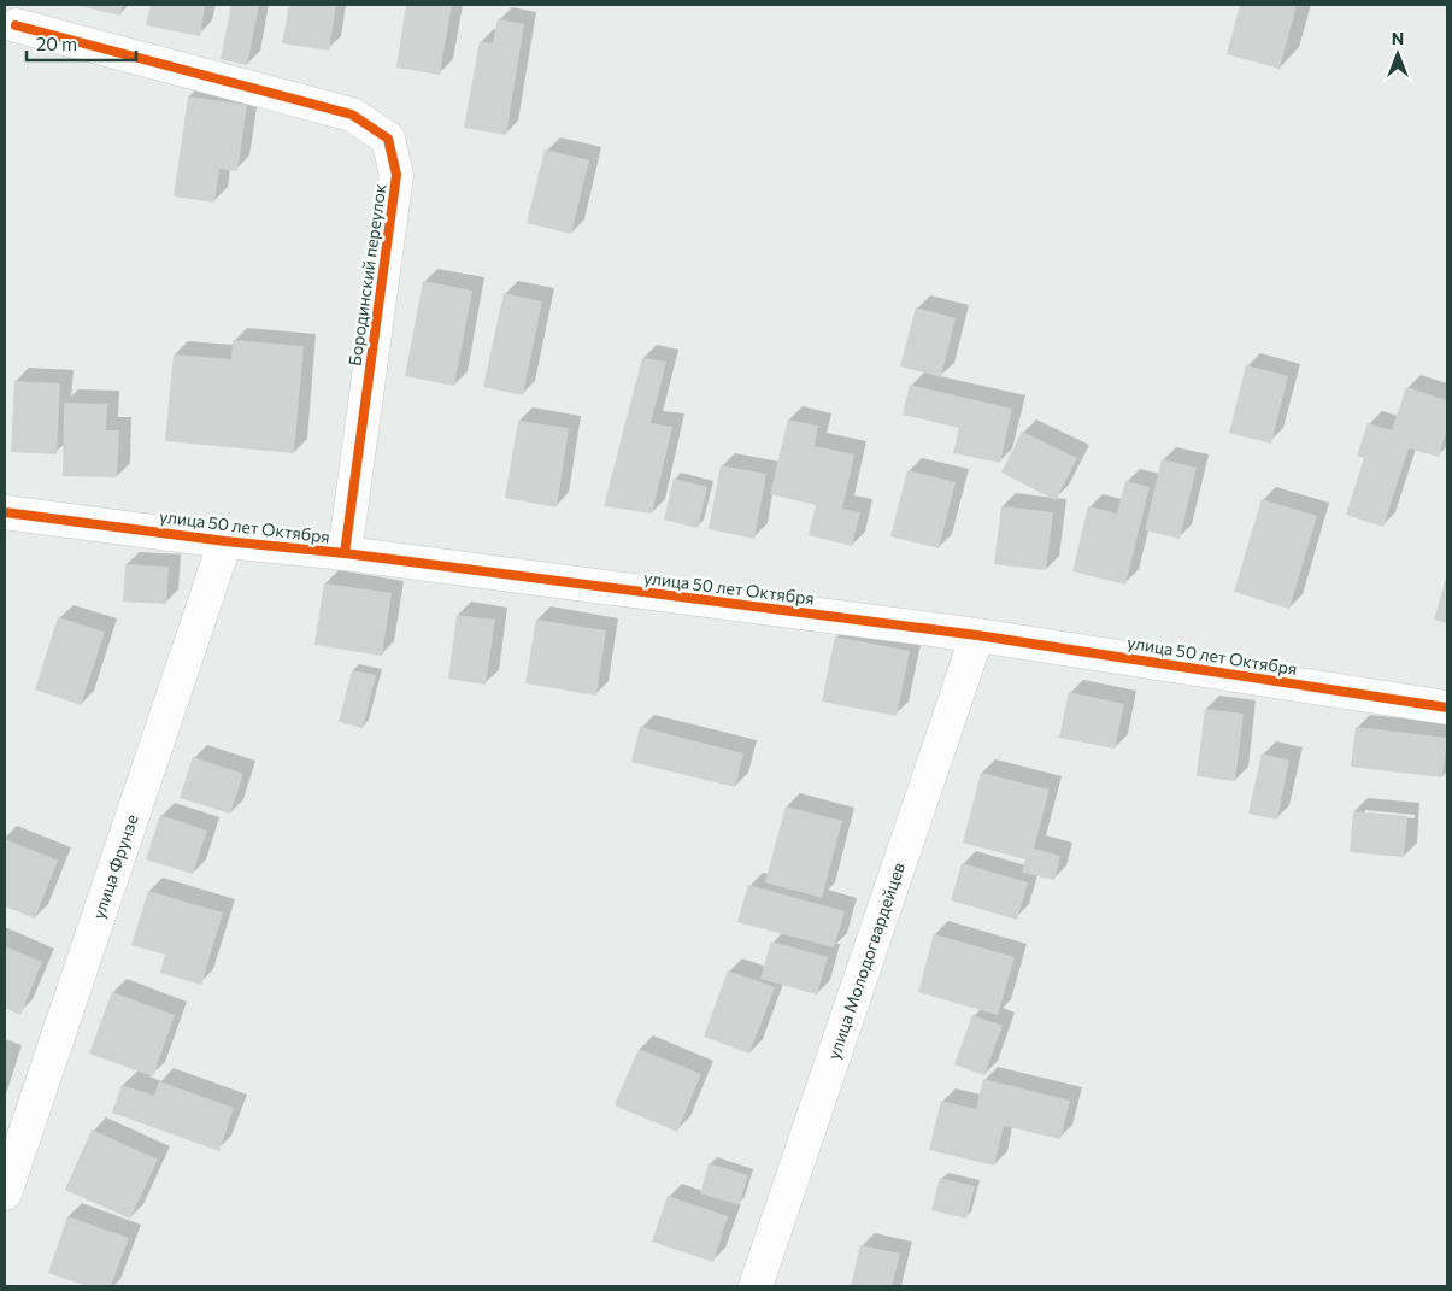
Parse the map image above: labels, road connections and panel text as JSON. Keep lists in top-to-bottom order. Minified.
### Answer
{"streets":{"street":["Бородинский переулок","улица 50 лет Октября","улица Фрунзе","улица Молодогвардейцев"]},"crossings":[["Бородинский переулок","улица 50 лет Октября"],["улица 50 лет Октября","улица Фрунзе"],["улица 50 лет Октября","улица Молодогвардейцев"]],"scale_bar":"20 m","north":"top"}
